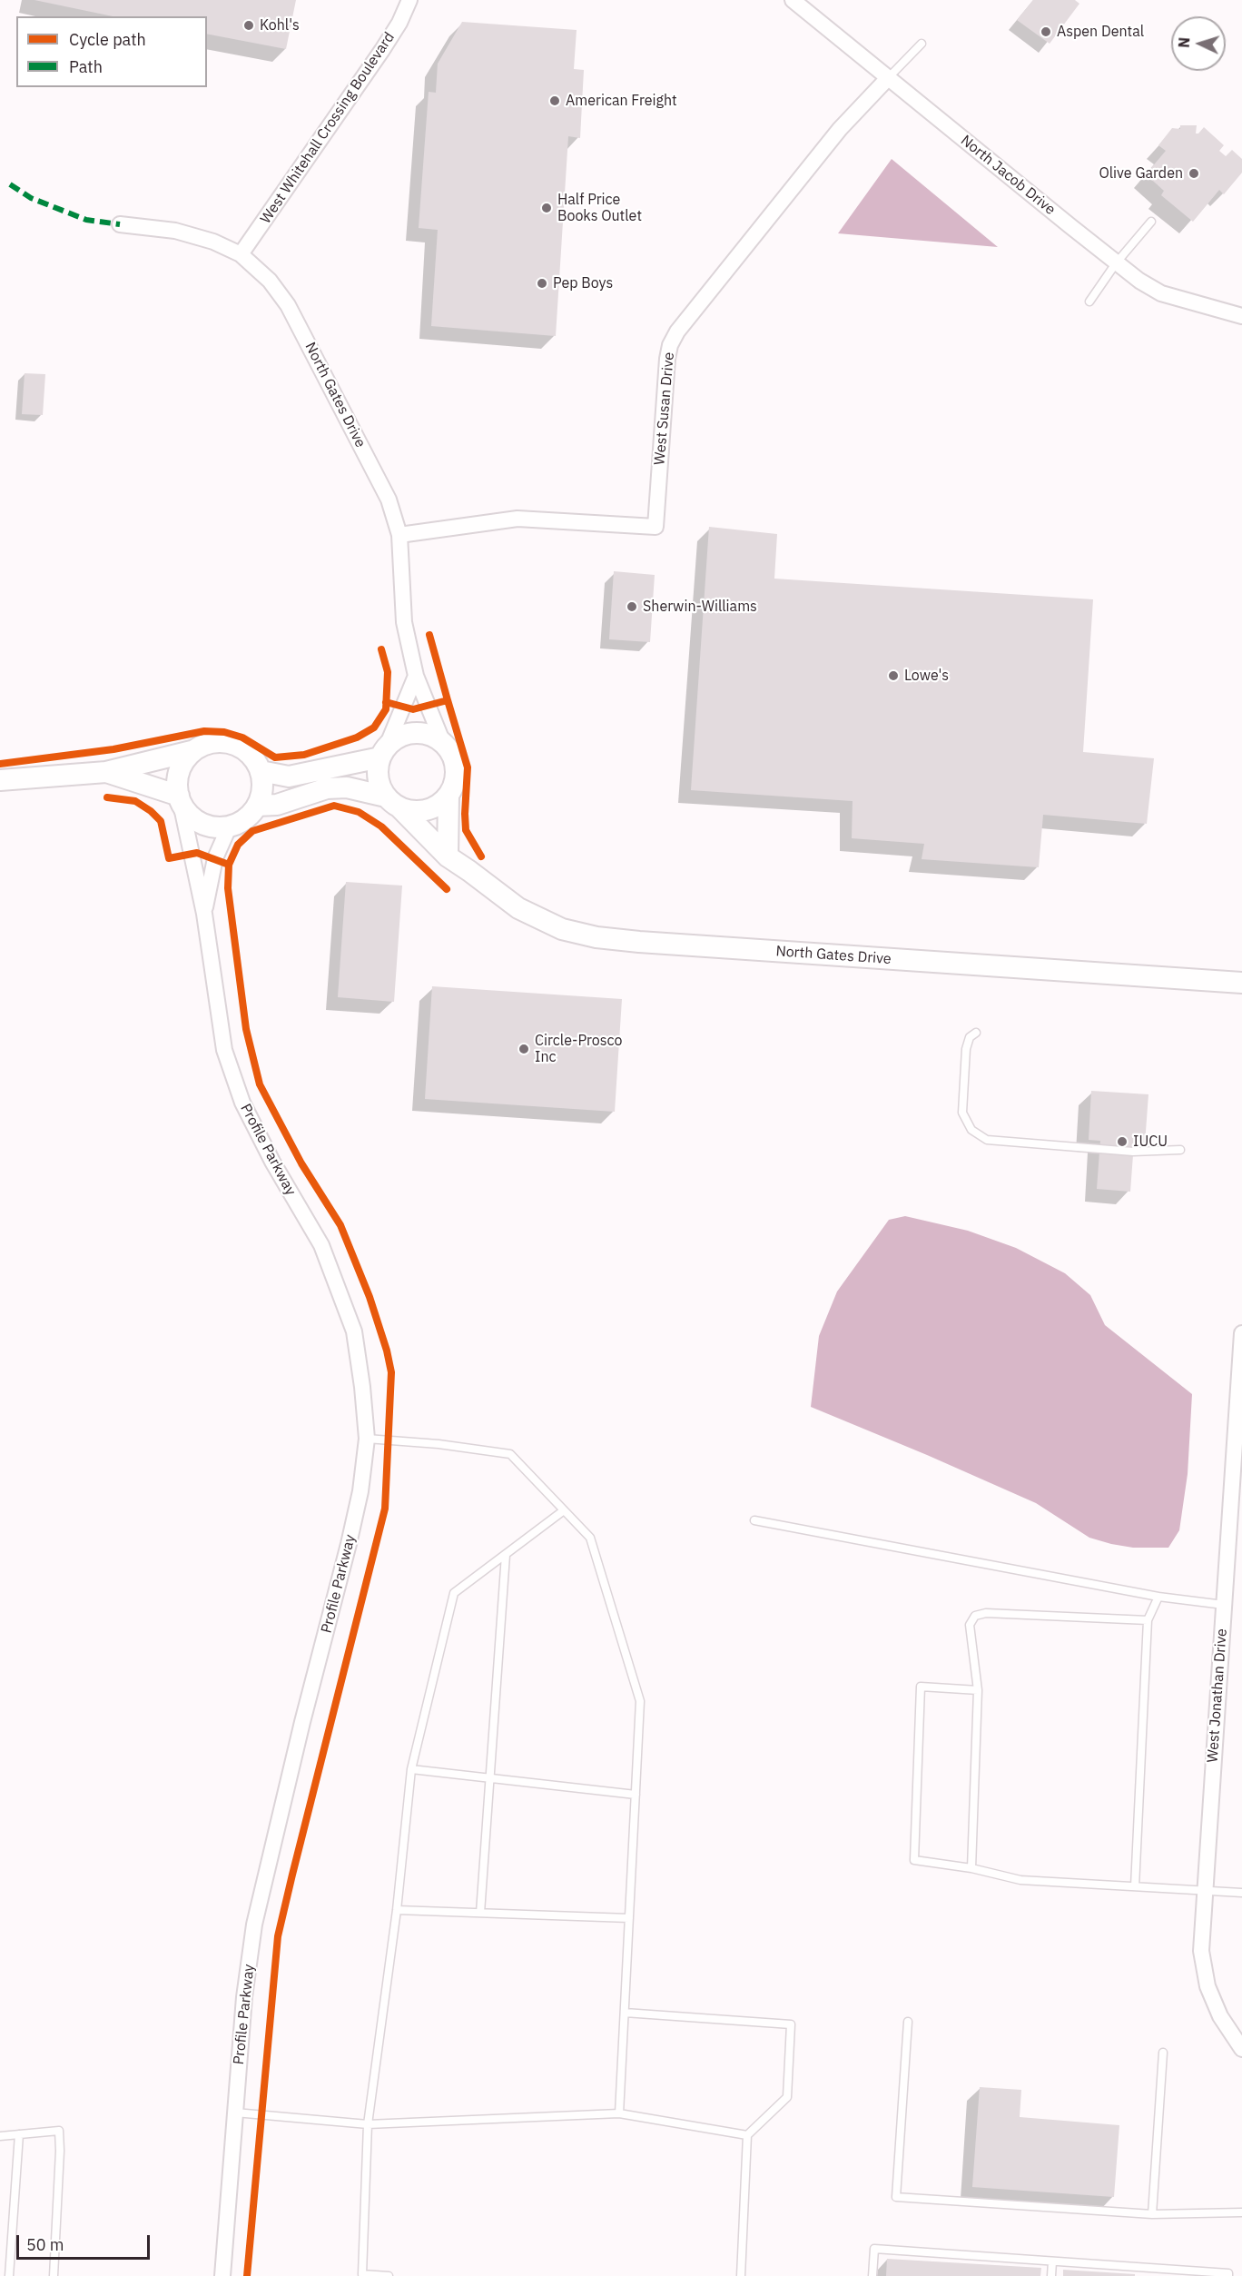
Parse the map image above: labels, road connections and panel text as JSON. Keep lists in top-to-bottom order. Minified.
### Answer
{"streets":{"street":["West Whitehall Crossing Boulevard","North Jacob Drive","North Gates Drive","West Susan Drive","Profile Parkway","West Jonathan Drive"]},"crossings":[["West Whitehall Crossing Boulevard","North Gates Drive"],["North Jacob Drive","West Susan Drive"],["North Gates Drive","West Susan Drive"]],"places":["Kohl's","Aspen Dental","American Freight","Olive Garden","Half Price Books Outlet","Pep Boys","Sherwin-Williams","Lowe's","Circle-Prosco Inc","IUCU"],"legend":["Cycle path","Path"],"scale_bar":"50 m","north":"left"}
